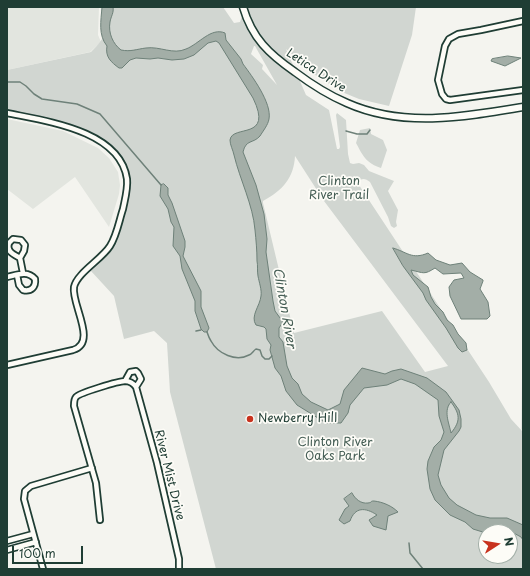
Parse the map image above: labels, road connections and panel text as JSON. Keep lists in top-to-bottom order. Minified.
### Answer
{"streets":{"street":["Letica Drive","River Mist Drive"]},"water":["Clinton River"],"parks":["Clinton River Trail","Clinton River Oaks Park"],"places":["Newberry Hill"],"scale_bar":"100 m","north":"right"}
